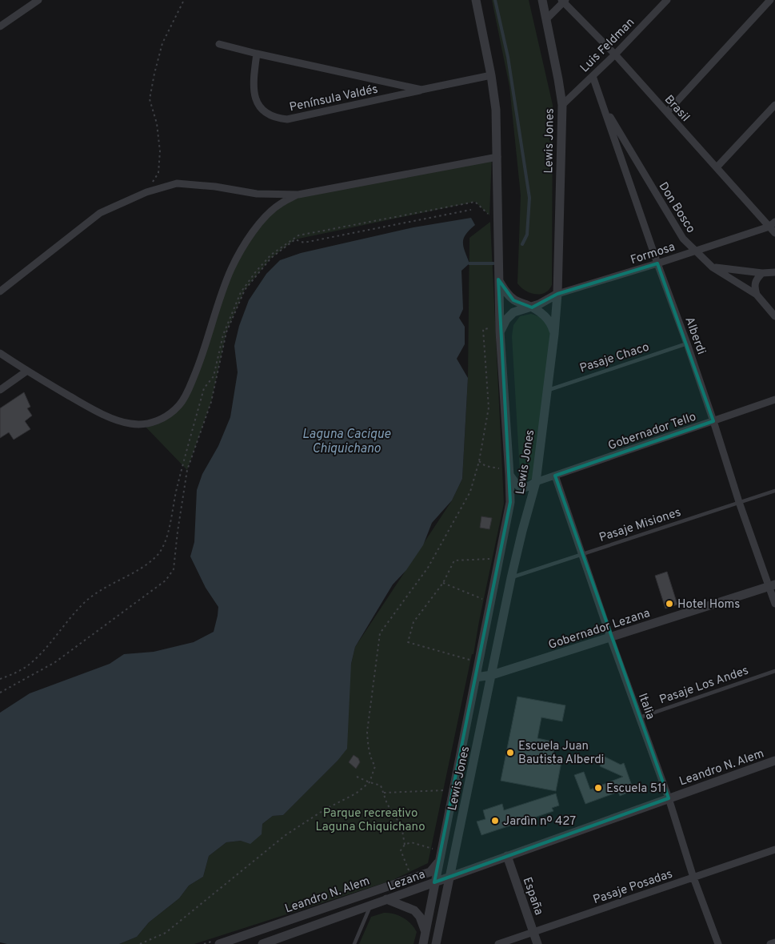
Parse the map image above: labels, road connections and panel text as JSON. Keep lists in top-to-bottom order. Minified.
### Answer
{"streets":{"street":["Luis Feldman","Península Valdés","Brasil","Lewis Jones","Don Bosco","Formosa","Alberdi","Gobernador Tello","Gobernador Lezana","Italia","Leandro N. Alem","Lezana","Pasaje Posadas","España"],"lane":["Pasaje Chaco","Pasaje Misiones","Pasaje Los Andes"]},"crossings":[["Luis Feldman","Brasil"],["Luis Feldman","Lewis Jones"],["Luis Feldman","Alberdi"],["Península Valdés","Lewis Jones"],["Brasil","Formosa"],["Lewis Jones","Formosa"],["Lewis Jones","Pasaje Chaco"],["Lewis Jones","Gobernador Tello"],["Lewis Jones","Pasaje Misiones"],["Lewis Jones","Gobernador Lezana"],["Lewis Jones","Leandro N. Alem"],["Lewis Jones","Lezana"],["Don Bosco","Formosa"],["Don Bosco","Alberdi"],["Formosa","Alberdi"],["Alberdi","Pasaje Chaco"],["Alberdi","Gobernador Tello"],["Alberdi","Pasaje Misiones"],["Alberdi","Gobernador Lezana"],["Gobernador Tello","Italia"],["Pasaje Misiones","Italia"],["Gobernador Lezana","Italia"],["Pasaje Los Andes","Italia"],["Italia","Leandro N. Alem"],["Italia","Pasaje Posadas"],["Leandro N. Alem","Lezana"],["Leandro N. Alem","España"],["Pasaje Posadas","España"]],"water":["Laguna Cacique Chiquichano"],"parks":["Parque recreativo Laguna Chiquichano"],"places":["Hotel Homs","Escuela Juan Bautista Alberdi","Escuela 511","Jardìn nº 427"]}
